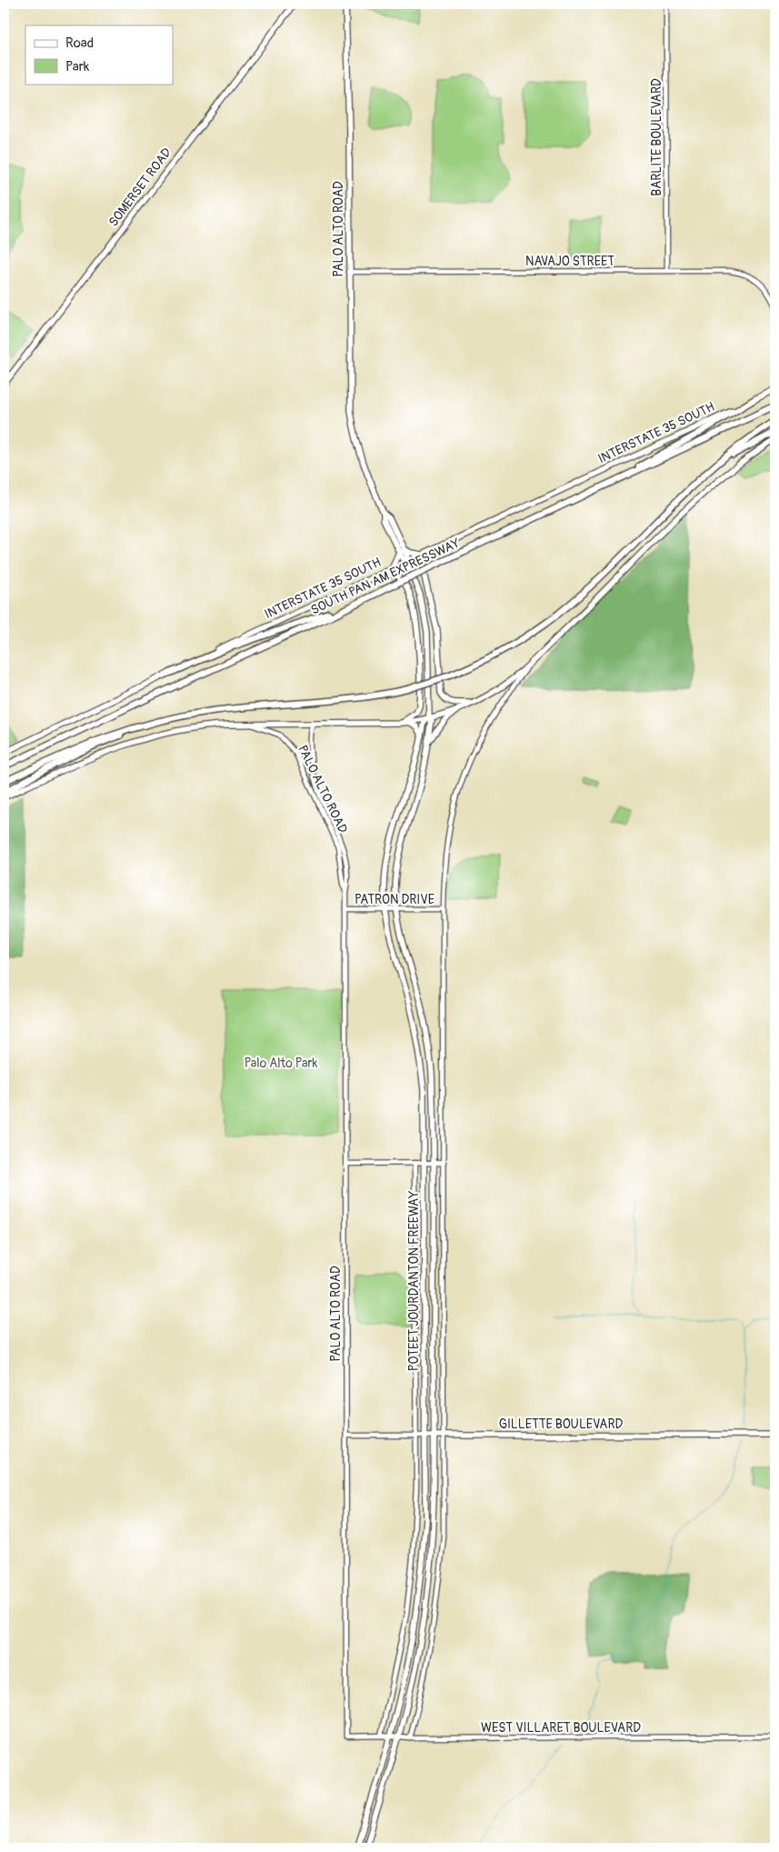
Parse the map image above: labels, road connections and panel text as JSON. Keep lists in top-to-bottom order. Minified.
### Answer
{"streets":{"highway":["SOUTH PAN AM EXPRESSWAY"],"main road":["SOMERSET ROAD","PALO ALTO ROAD","INTERSTATE 35 SOUTH","POTEET JOURDANTON FREEWAY","GILLETTE BOULEVARD"],"street":["BARLITE BOULEVARD","NAVAJO STREET","PATRON DRIVE","WEST VILLARET BOULEVARD"]},"crossings":[["BARLITE BOULEVARD","NAVAJO STREET"],["PALO ALTO ROAD","NAVAJO STREET"],["PALO ALTO ROAD","PATRON DRIVE"],["PALO ALTO ROAD","POTEET JOURDANTON FREEWAY"],["PALO ALTO ROAD","GILLETTE BOULEVARD"],["PALO ALTO ROAD","WEST VILLARET BOULEVARD"],["INTERSTATE 35 SOUTH","POTEET JOURDANTON FREEWAY"],["PATRON DRIVE","POTEET JOURDANTON FREEWAY"],["POTEET JOURDANTON FREEWAY","GILLETTE BOULEVARD"],["POTEET JOURDANTON FREEWAY","WEST VILLARET BOULEVARD"]],"parks":["Palo Alto Park"],"legend":["Road","Park"]}
